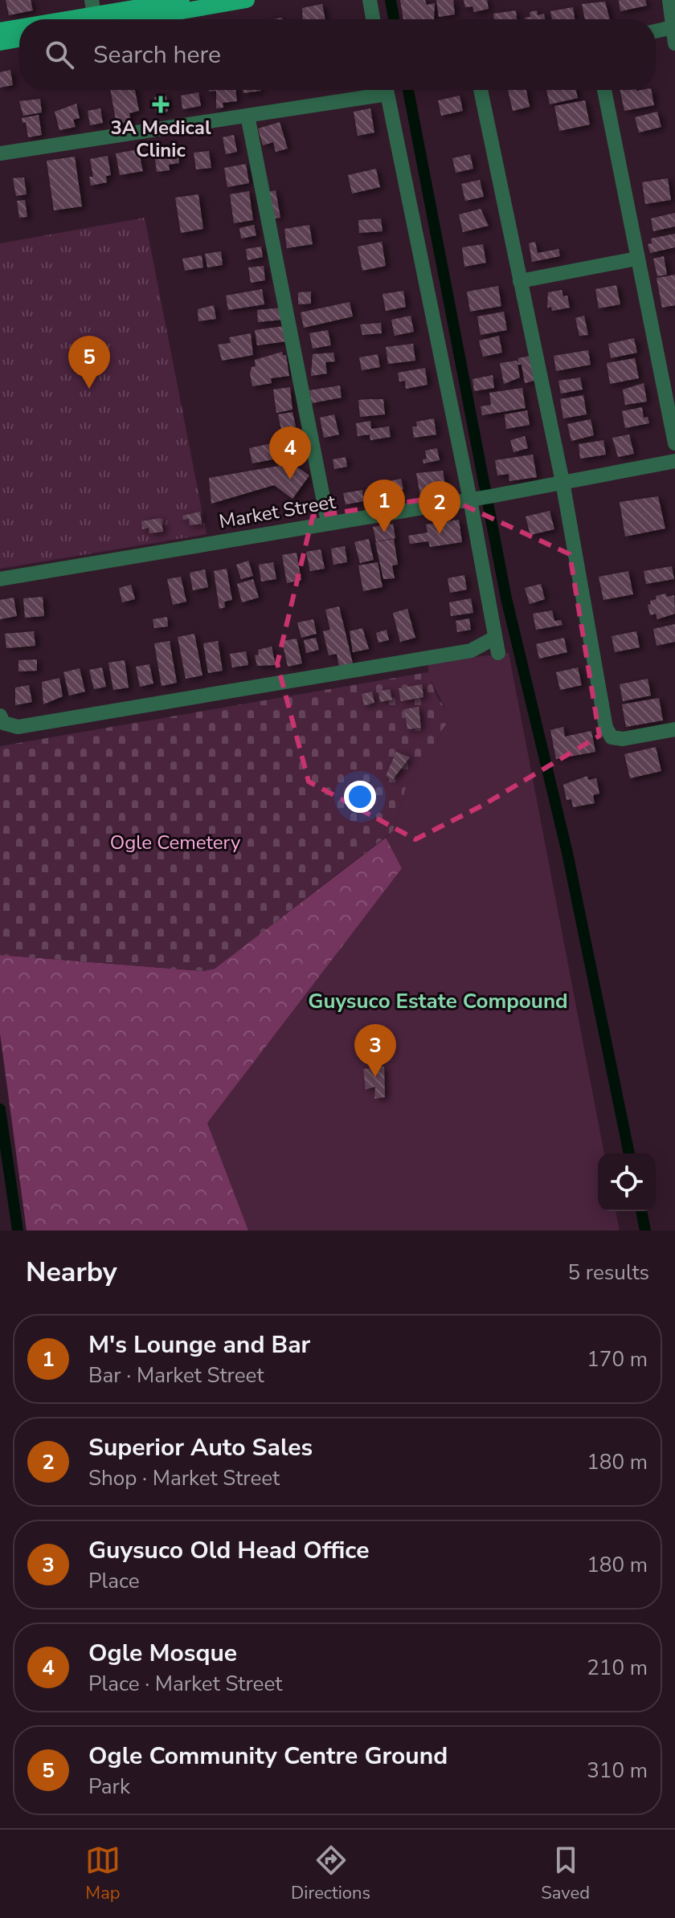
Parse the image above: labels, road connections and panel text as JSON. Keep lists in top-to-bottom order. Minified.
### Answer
{"streets":{"street":["Market Street"]},"districts":["Guysuco Estate Compound"],"parks":["Ogle Cemetery"],"places":{"health":["3A Medical Clinic"]},"page":{"search":"Search here","pins":["5","4","1","2","3"],"heading":["Nearby","5 results"],"list":[{"mark":"1","name":"M's Lounge and Bar","note":"Bar · Market Street","value":"170 m"},{"mark":"2","name":"Superior Auto Sales","note":"Shop · Market Street","value":"180 m"},{"mark":"3","name":"Guysuco Old Head Office","note":"Place","value":"180 m"},{"mark":"4","name":"Ogle Mosque","note":"Place · Market Street","value":"210 m"},{"mark":"5","name":"Ogle Community Centre Ground","note":"Park","value":"310 m"}],"nav":["Map","Directions","Saved"]}}
